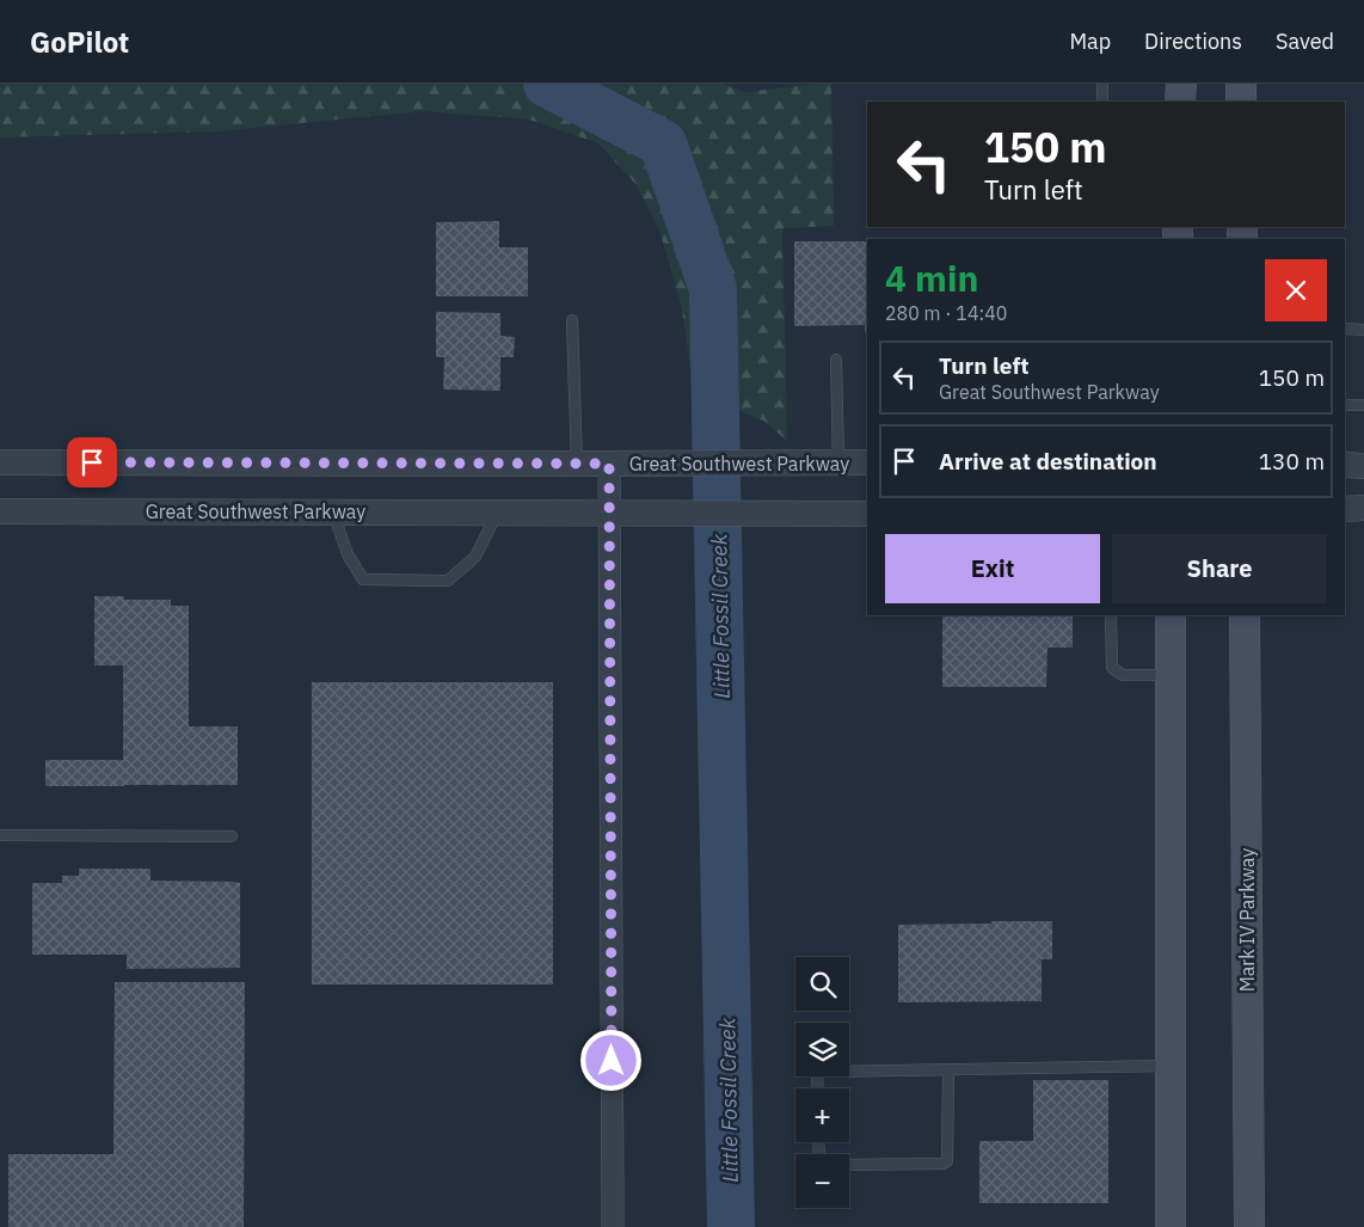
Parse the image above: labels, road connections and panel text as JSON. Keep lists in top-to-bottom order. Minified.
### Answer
{"streets":{"main road":["Mark IV Parkway"],"street":["Great Southwest Parkway"]},"water":["Little Fossil Creek"],"page":{"header":"GoPilot","nav":["Map","Directions","Saved"],"turn":["150 m","Turn left"],"heading":["4 min","280 m · 14:40"],"list":[{"name":"Turn left","note":"Great Southwest Parkway","value":"150 m"},{"name":"Arrive at destination","value":"130 m"}],"buttons":["Exit","Share"],"map_buttons":["+","−"]}}
